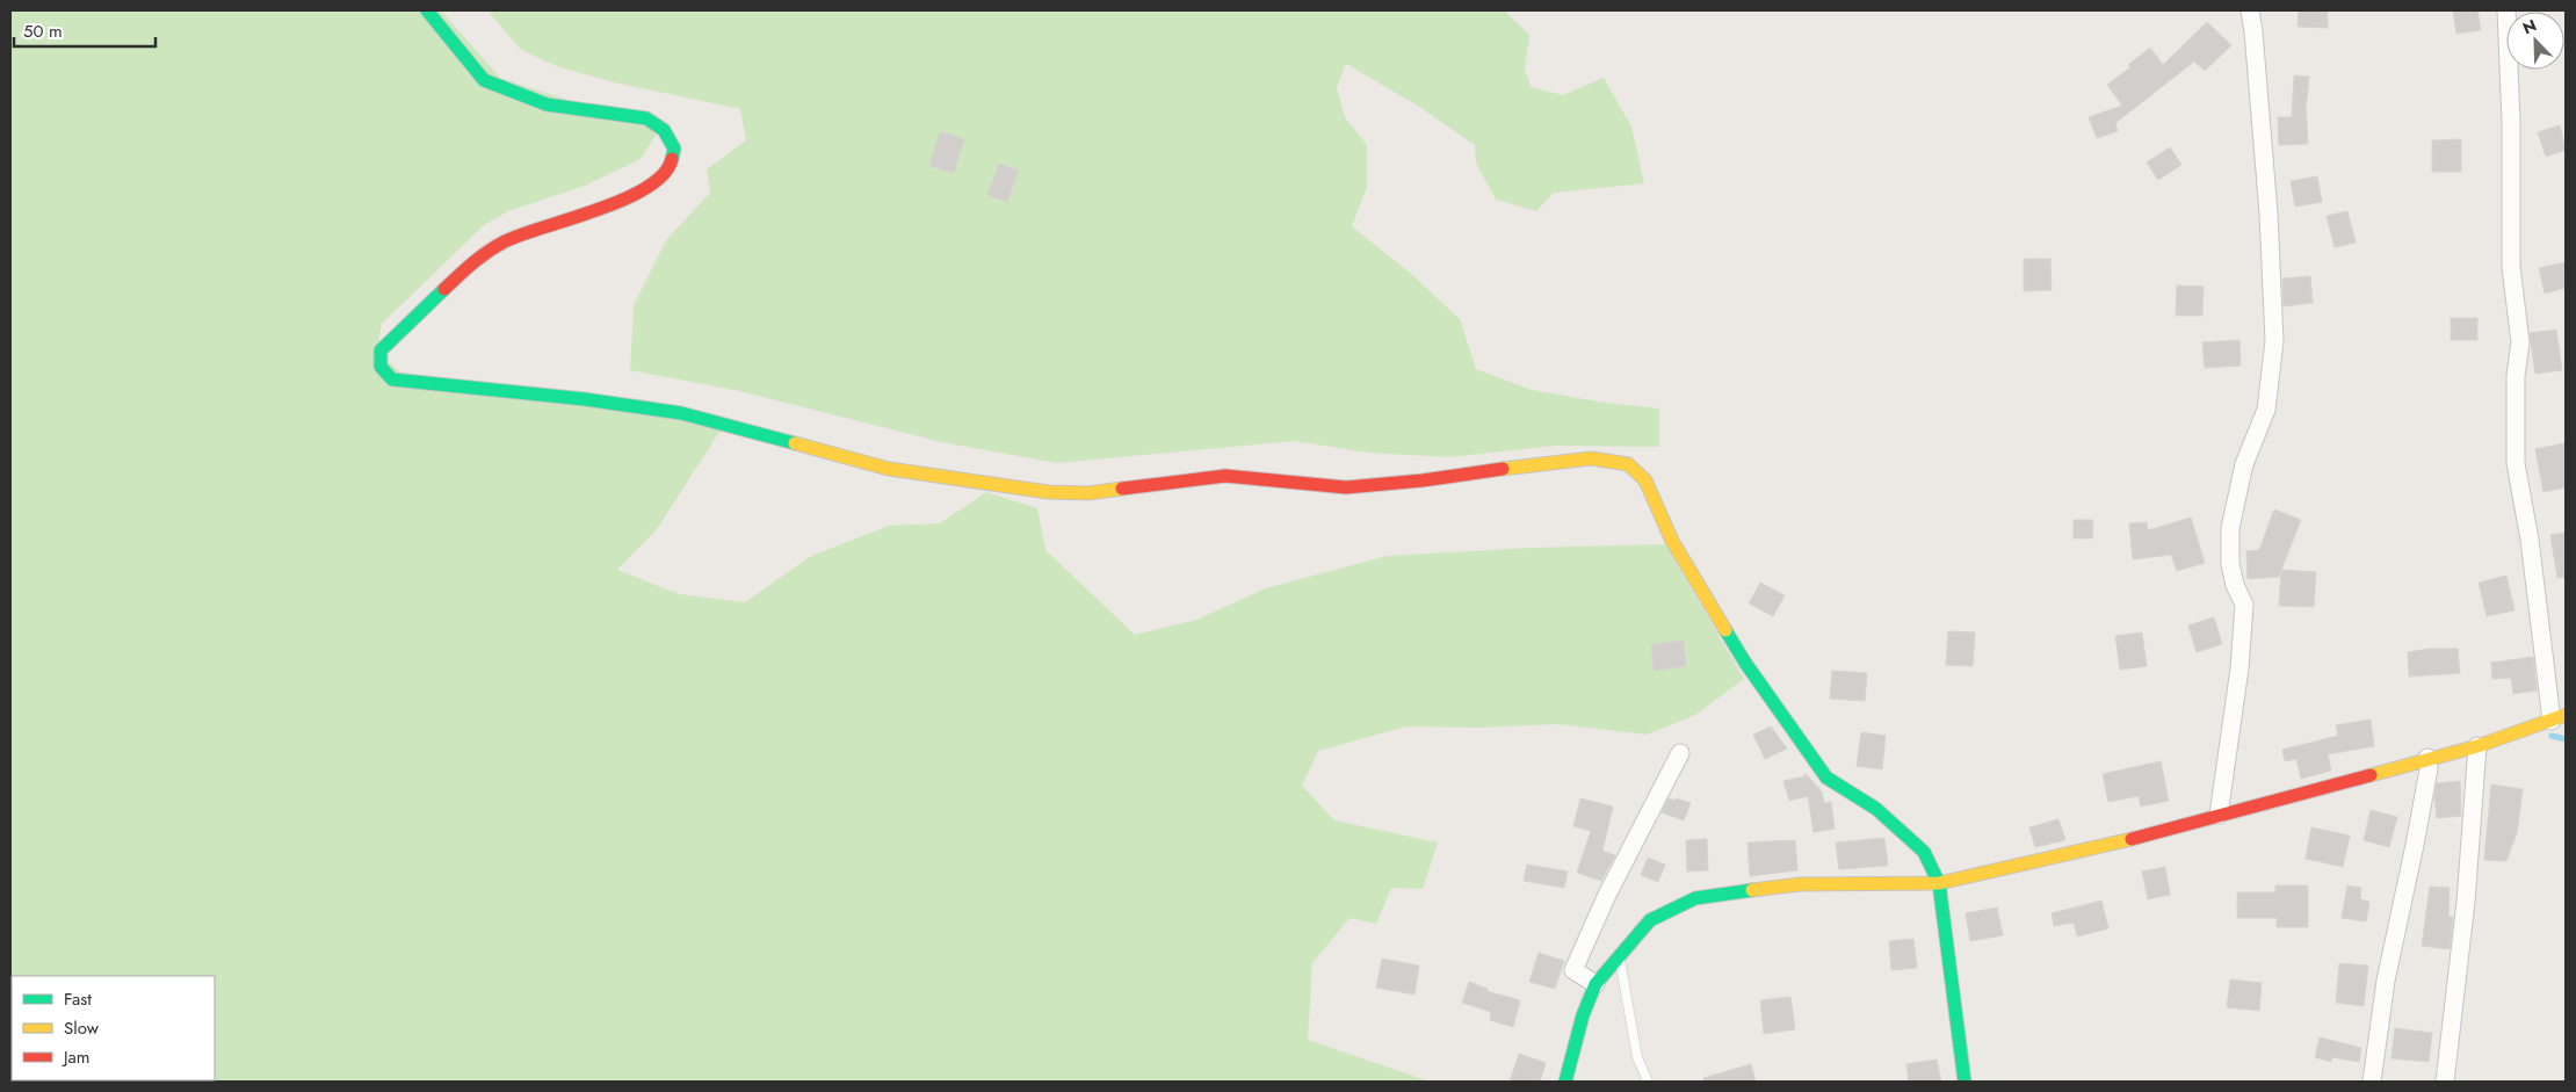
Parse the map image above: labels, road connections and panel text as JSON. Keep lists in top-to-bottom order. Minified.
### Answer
{"legend":["Fast","Slow","Jam"],"scale_bar":"50 m","north":"top left"}
